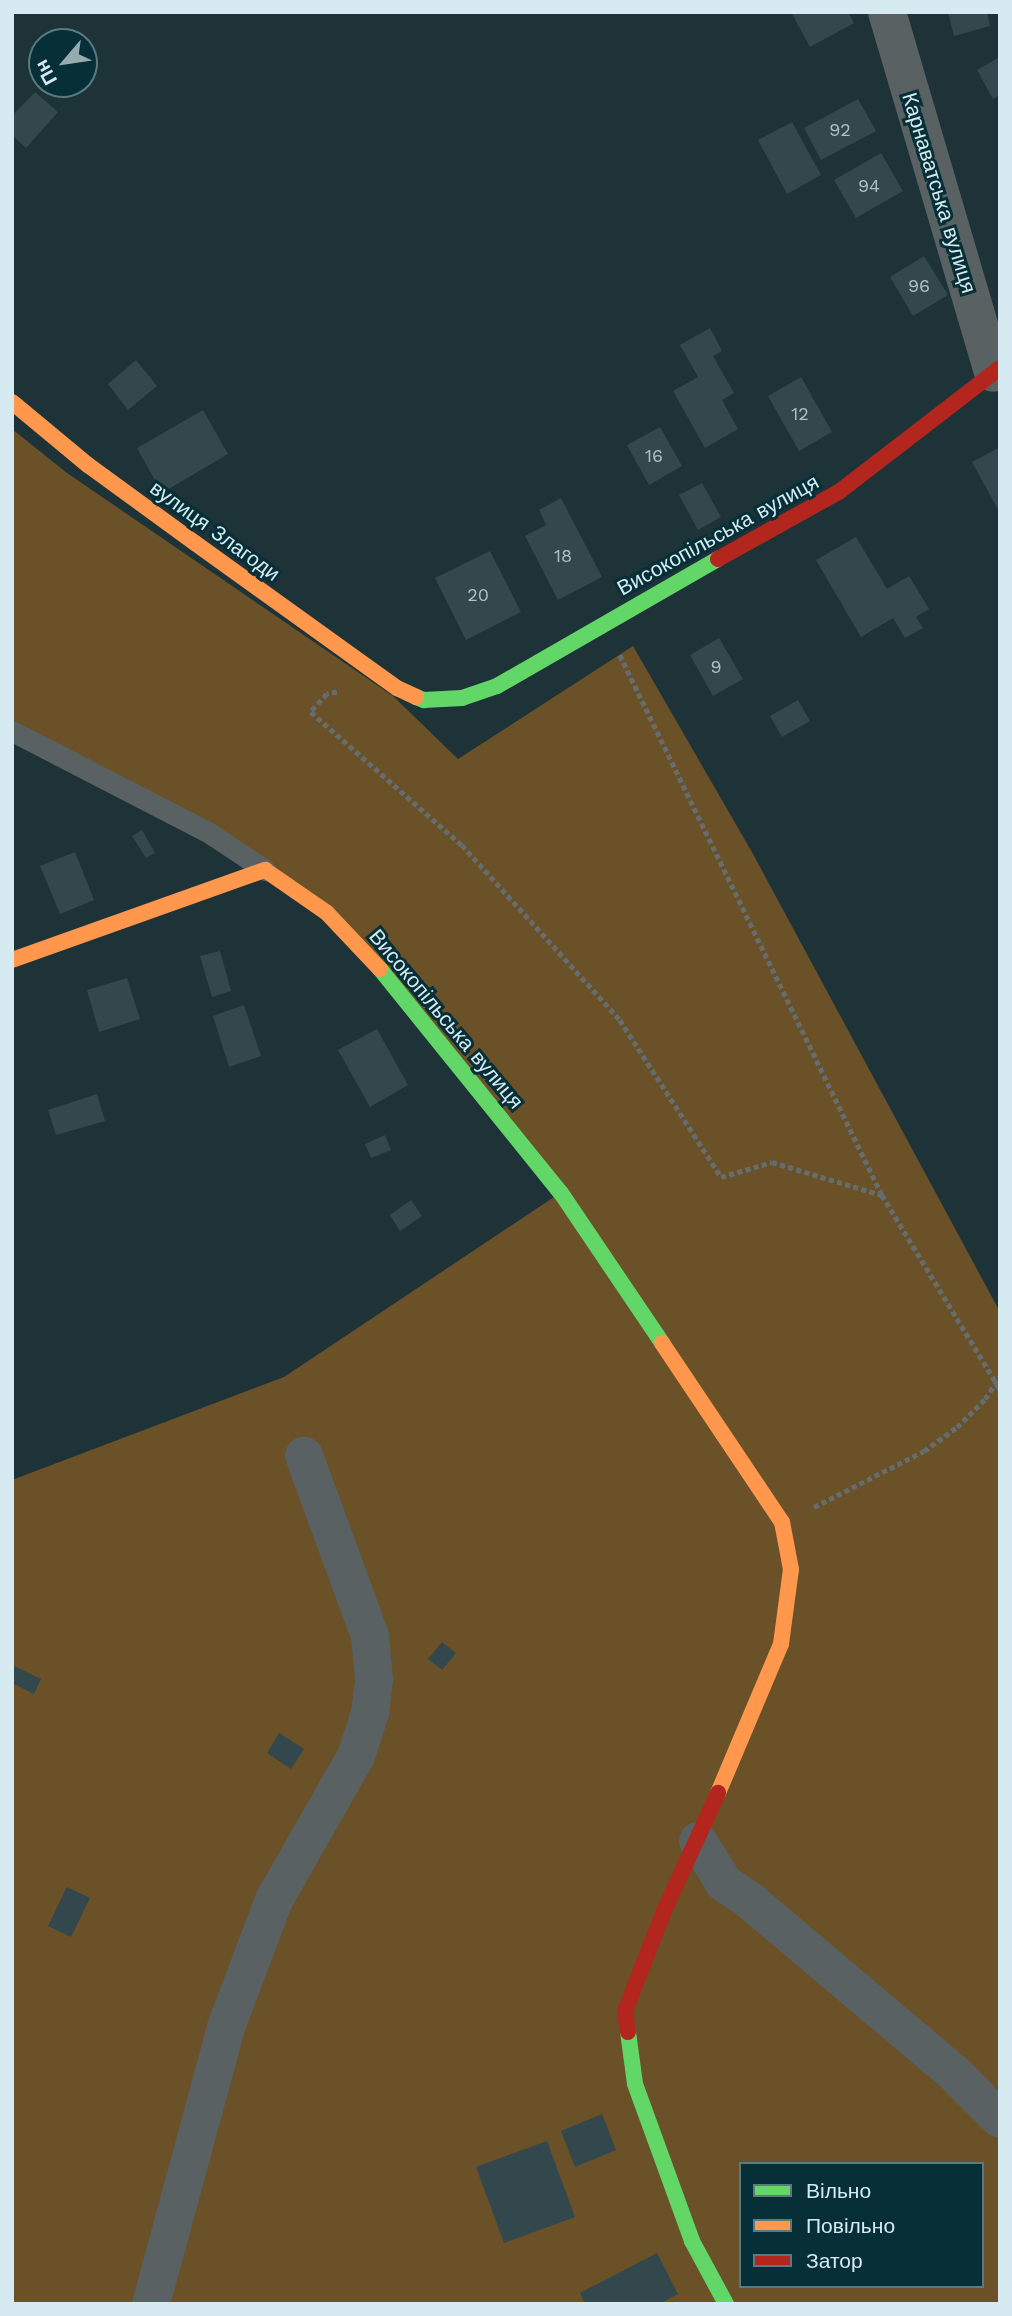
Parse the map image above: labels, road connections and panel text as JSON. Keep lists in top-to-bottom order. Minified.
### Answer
{"streets":{"street":["Карнаватська вулиця","вулиця Злагоди","Високопільська вулиця"]},"crossings":[["Карнаватська вулиця","Високопільська вулиця"],["вулиця Злагоди","Високопільська вулиця"]],"house_numbers":["92","94","96","12","16","18","20","9"],"legend":["Вільно","Повільно","Затор"],"north":"bottom left"}
